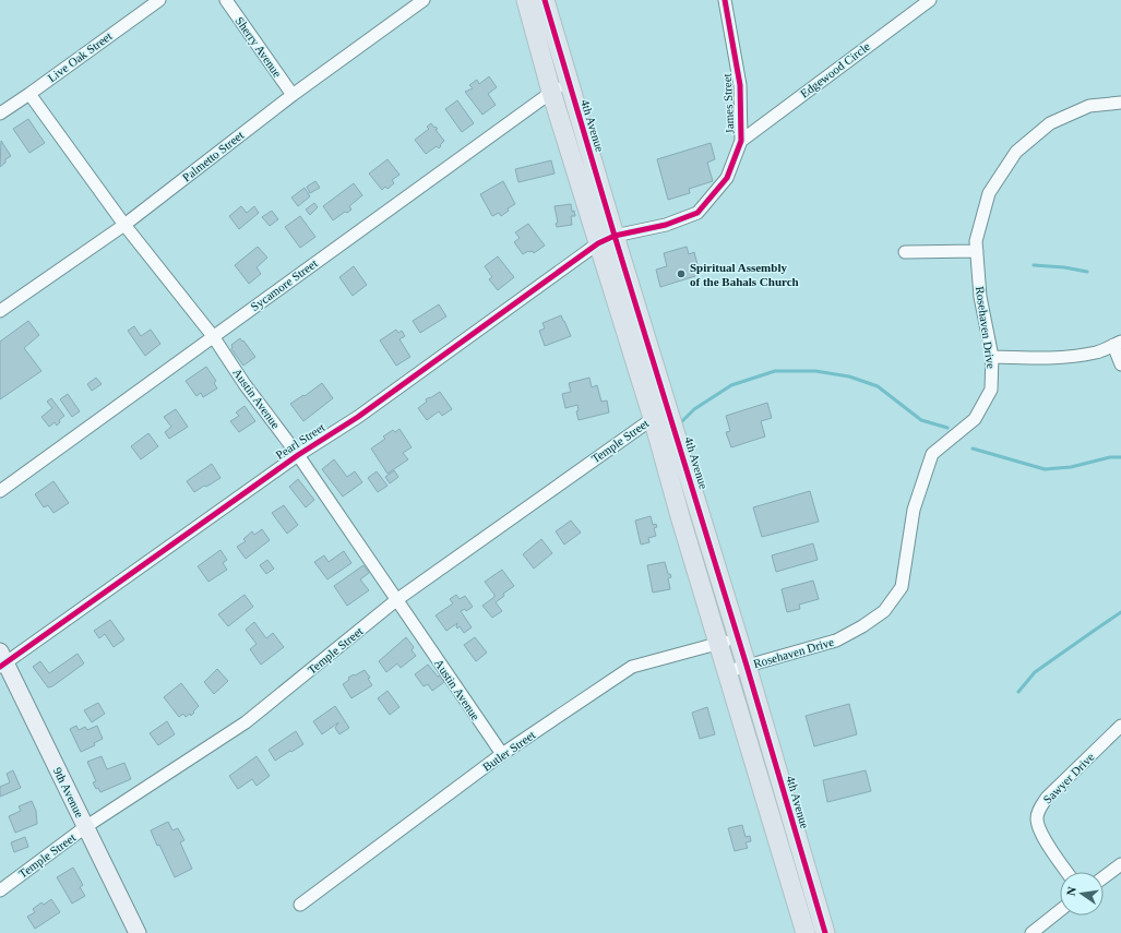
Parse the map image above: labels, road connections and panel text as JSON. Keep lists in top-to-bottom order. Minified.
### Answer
{"streets":{"main road":["4th Avenue"],"street":["Sherry Avenue","Live Oak Street","Edgewood Circle","James Street","Palmetto Street","Sycamore Street","Rosehaven Drive","Austin Avenue","Pearl Street","Temple Street","Butler Street","Sawyer Drive","9th Avenue"]},"crossings":[["Sherry Avenue","Palmetto Street"],["Live Oak Street","Austin Avenue"],["Edgewood Circle","James Street"],["James Street","4th Avenue"],["James Street","Pearl Street"],["4th Avenue","Sycamore Street"],["4th Avenue","Rosehaven Drive"],["4th Avenue","Pearl Street"],["4th Avenue","Temple Street"],["4th Avenue","Butler Street"],["Palmetto Street","Austin Avenue"],["Sycamore Street","Austin Avenue"],["Austin Avenue","Pearl Street"],["Austin Avenue","Temple Street"],["Austin Avenue","Butler Street"],["Pearl Street","9th Avenue"],["Temple Street","9th Avenue"]],"places":["Spiritual Assembly of the Bahals Church"],"north":"left"}
